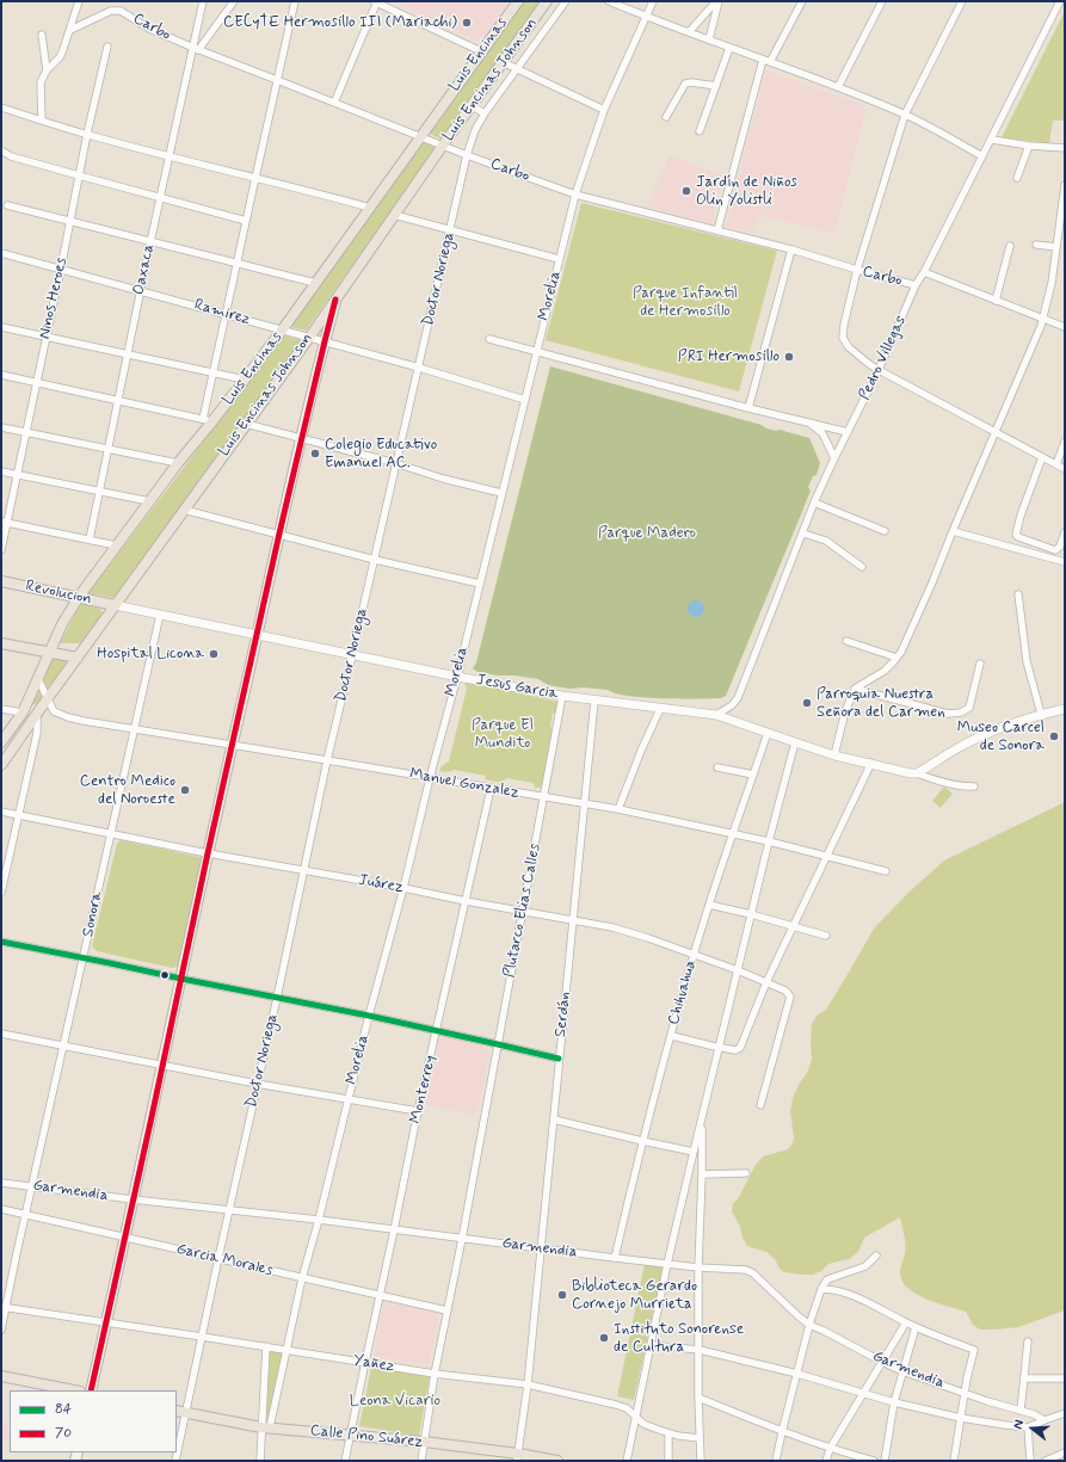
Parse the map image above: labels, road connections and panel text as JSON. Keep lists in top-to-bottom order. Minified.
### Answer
{"streets":{"main road":["Luis Encinas","Luis Encinas Johnson","Revolucion","Calle Pino Suárez"],"street":["Carbo","Oaxaca","Doctor Noriega","Morelia","Ninos Heroes","Ramirez","Pedro Villegas","Jesus Garcia","Manuel Gonzalez","Juárez","Plutarco Elias Calles","Sonora","Chihuahua","Serdán","Monterrey","Garmendia","Garcia Morales","Yañez"]},"crossings":[["Carbo","Luis Encinas"],["Carbo","Luis Encinas Johnson"],["Carbo","Oaxaca"],["Carbo","Doctor Noriega"],["Carbo","Morelia"],["Carbo","Pedro Villegas"],["Luis Encinas","Ramirez"],["Luis Encinas","Revolucion"],["Luis Encinas","Manuel Gonzalez"],["Luis Encinas Johnson","Ramirez"],["Luis Encinas Johnson","Revolucion"],["Luis Encinas Johnson","Jesus Garcia"],["Luis Encinas Johnson","Manuel Gonzalez"],["Oaxaca","Ramirez"],["Doctor Noriega","Ramirez"],["Doctor Noriega","Jesus Garcia"],["Doctor Noriega","Manuel Gonzalez"],["Doctor Noriega","Juárez"],["Doctor Noriega","Garmendia"],["Doctor Noriega","Garcia Morales"],["Doctor Noriega","Yañez"],["Doctor Noriega","Calle Pino Suárez"],["Morelia","Ramirez"],["Morelia","Jesus Garcia"],["Morelia","Manuel Gonzalez"],["Morelia","Juárez"],["Morelia","Garmendia"],["Morelia","Garcia Morales"],["Morelia","Yañez"],["Morelia","Calle Pino Suárez"],["Ninos Heroes","Ramirez"],["Pedro Villegas","Jesus Garcia"],["Revolucion","Jesus Garcia"],["Jesus Garcia","Plutarco Elias Calles"],["Jesus Garcia","Sonora"],["Jesus Garcia","Chihuahua"],["Jesus Garcia","Serdán"],["Manuel Gonzalez","Plutarco Elias Calles"],["Manuel Gonzalez","Sonora"],["Manuel Gonzalez","Chihuahua"],["Manuel Gonzalez","Serdán"],["Manuel Gonzalez","Monterrey"],["Juárez","Plutarco Elias Calles"],["Juárez","Sonora"],["Juárez","Chihuahua"],["Juárez","Serdán"],["Juárez","Monterrey"],["Plutarco Elias Calles","Garmendia"],["Plutarco Elias Calles","Garcia Morales"],["Plutarco Elias Calles","Yañez"],["Plutarco Elias Calles","Calle Pino Suárez"],["Sonora","Garmendia"],["Sonora","Garcia Morales"],["Sonora","Yañez"],["Chihuahua","Garmendia"],["Serdán","Garmendia"],["Serdán","Yañez"],["Serdán","Calle Pino Suárez"],["Monterrey","Garmendia"],["Monterrey","Garcia Morales"],["Monterrey","Yañez"],["Monterrey","Calle Pino Suárez"]],"parks":["Parque Infantil de Hermosillo","Parque Madero","Parque El Mundito","Leona Vicario"],"places":["CECyTE Hermosillo III (Mariachi)","Jardín de Niños Olin Yolistli","PRI Hermosillo","Colegio Educativo Emanuel AC.","Hospital Licona","Parroquia Nuestra Señora del Carmen","Museo Carcel de Sonora","Centro Medico del Noroeste","Biblioteca Gerardo Cornejo Murrieta","Instituto Sonorense de Cultura"],"lines":["transit line 70","transit line 84"],"legend":["84","70"],"north":"left"}
